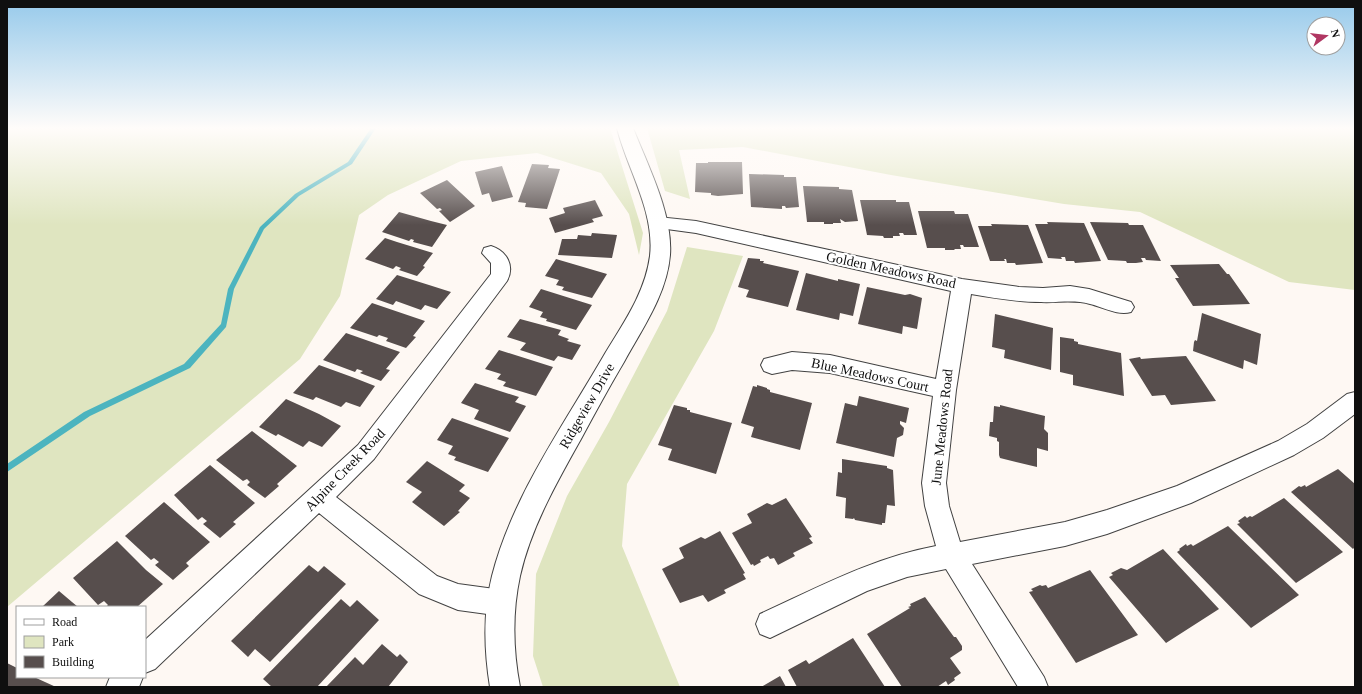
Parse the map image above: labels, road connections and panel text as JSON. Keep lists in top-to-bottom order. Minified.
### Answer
{"streets":{"street":["Golden Meadows Road","Blue Meadows Court","Ridgeview Drive","June Meadows Road","Alpine Creek Road"]},"crossings":[["Golden Meadows Road","Ridgeview Drive"],["Golden Meadows Road","June Meadows Road"],["Blue Meadows Court","June Meadows Road"]],"legend":["Road","Park","Building"],"north":"right"}
